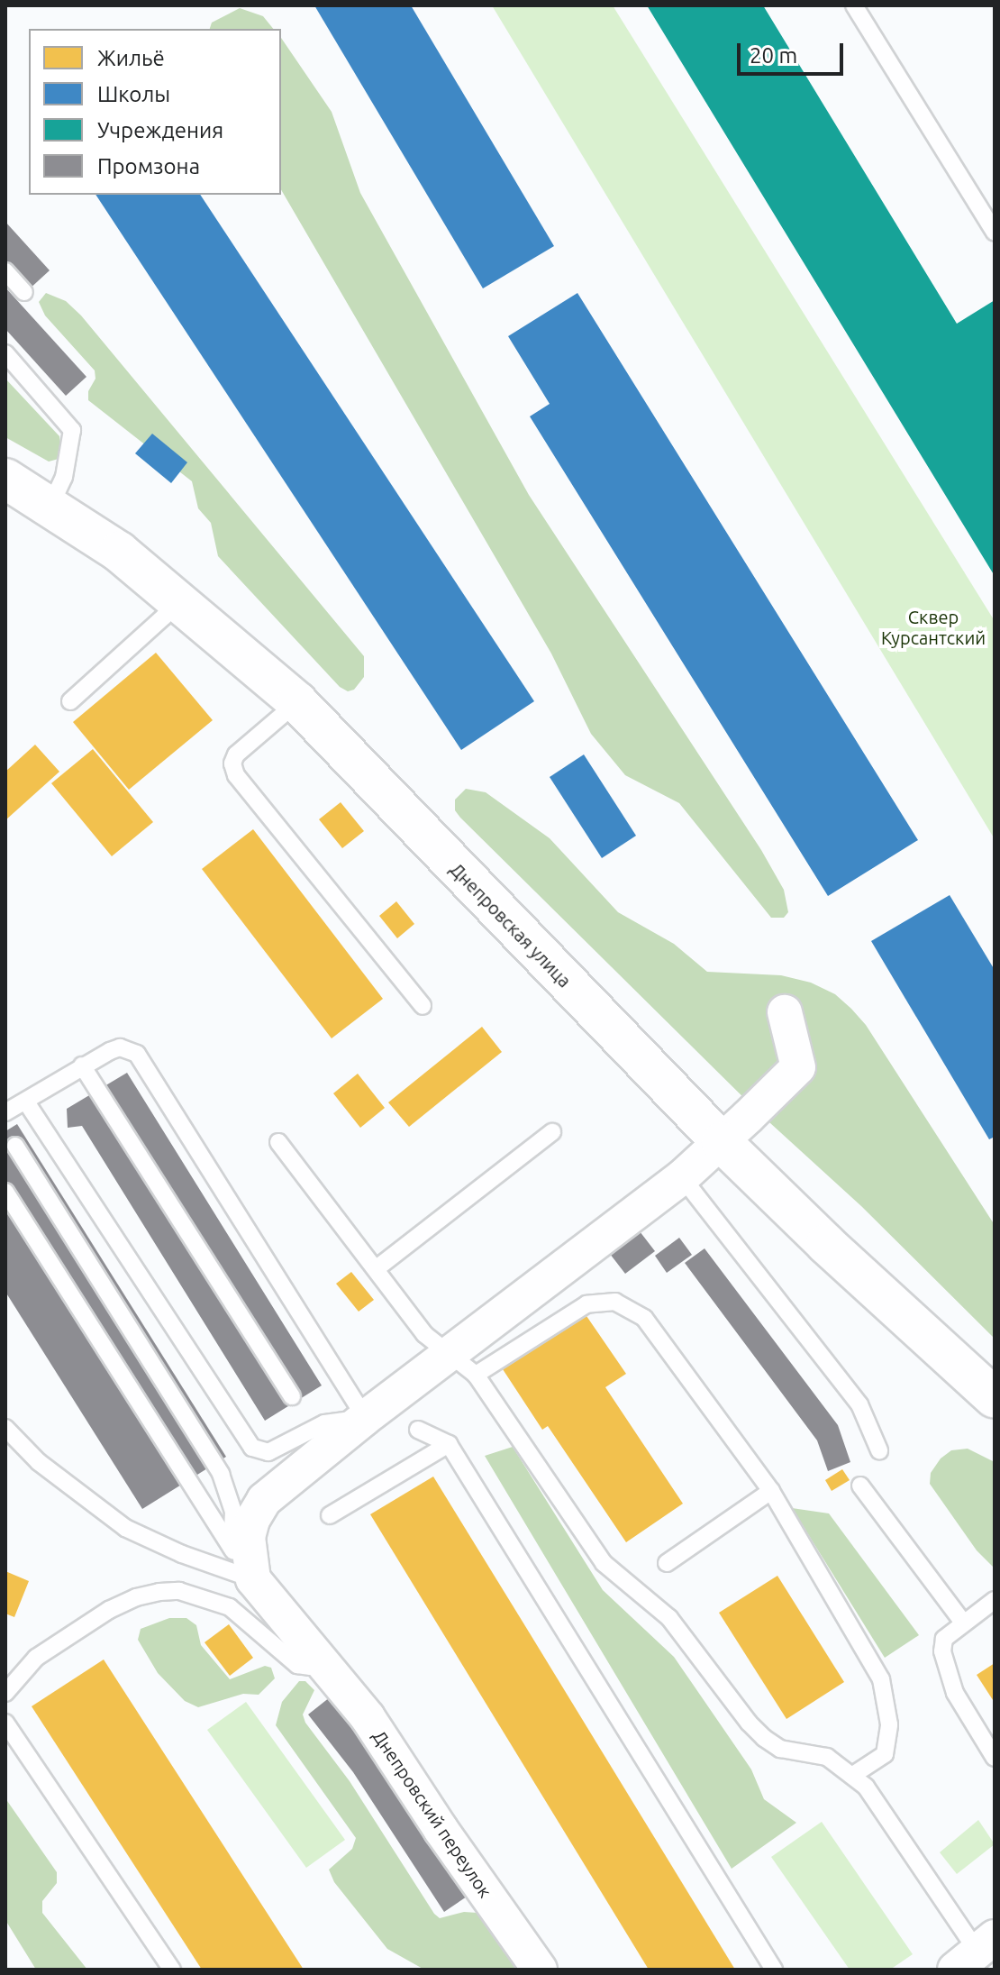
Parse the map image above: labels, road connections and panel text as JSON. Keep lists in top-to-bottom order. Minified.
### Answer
{"streets":{"main road":["Днепровская улица"],"street":["Днепровский переулок"]},"parks":["Сквер Курсантский"],"legend":["Жильё","Школы","Учреждения","Промзона"],"scale_bar":"20 m"}
